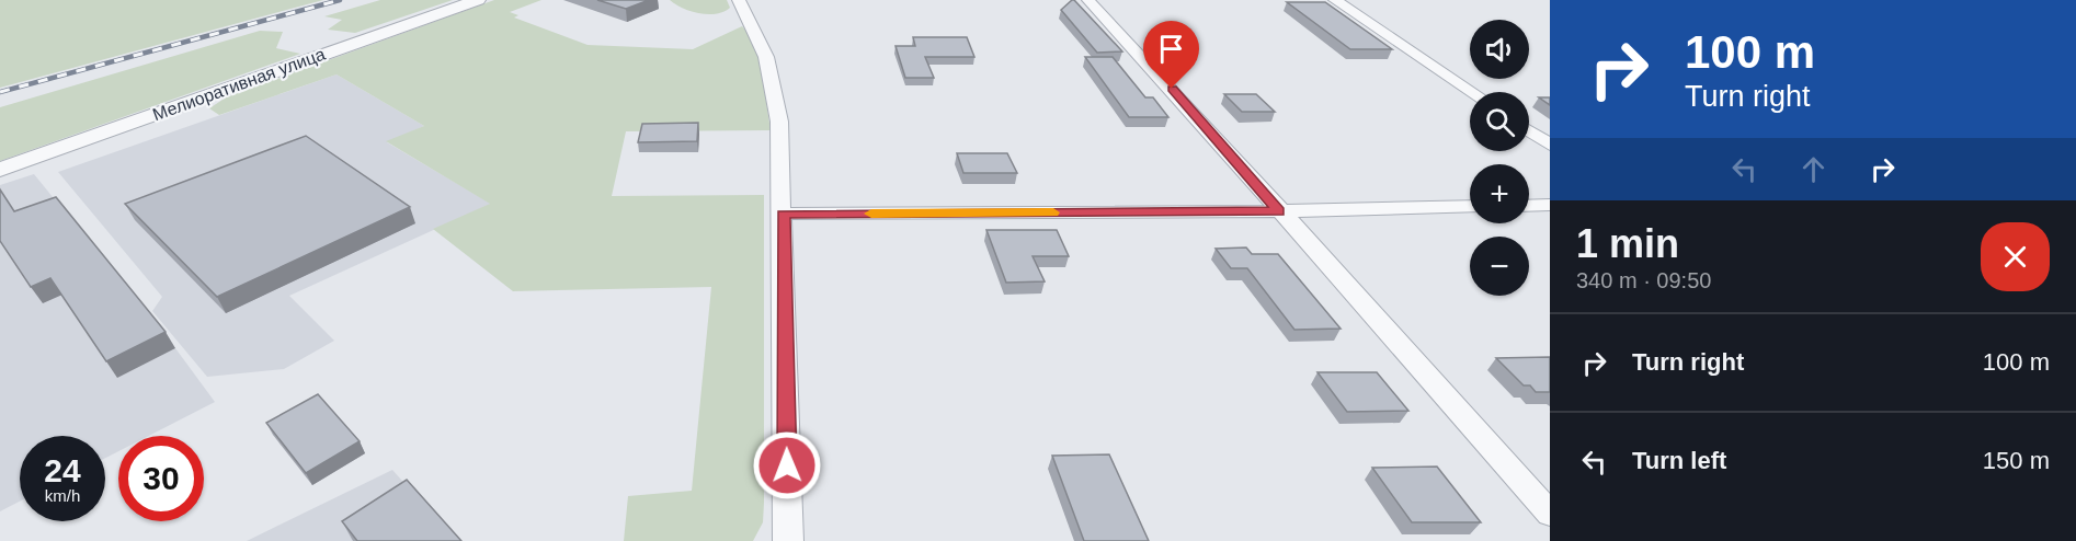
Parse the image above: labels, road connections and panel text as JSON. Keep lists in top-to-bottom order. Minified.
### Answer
{"streets":{"street":["Мелиоративная улица"]},"page":{"turn":["100 m","Turn right"],"map_buttons":["+","−"],"heading":["1 min","340 m · 09:50"],"list":[{"name":"Turn right","value":"100 m"},{"name":"Turn left","value":"150 m"}],"speed":"24 km/h","limit":"30"}}
